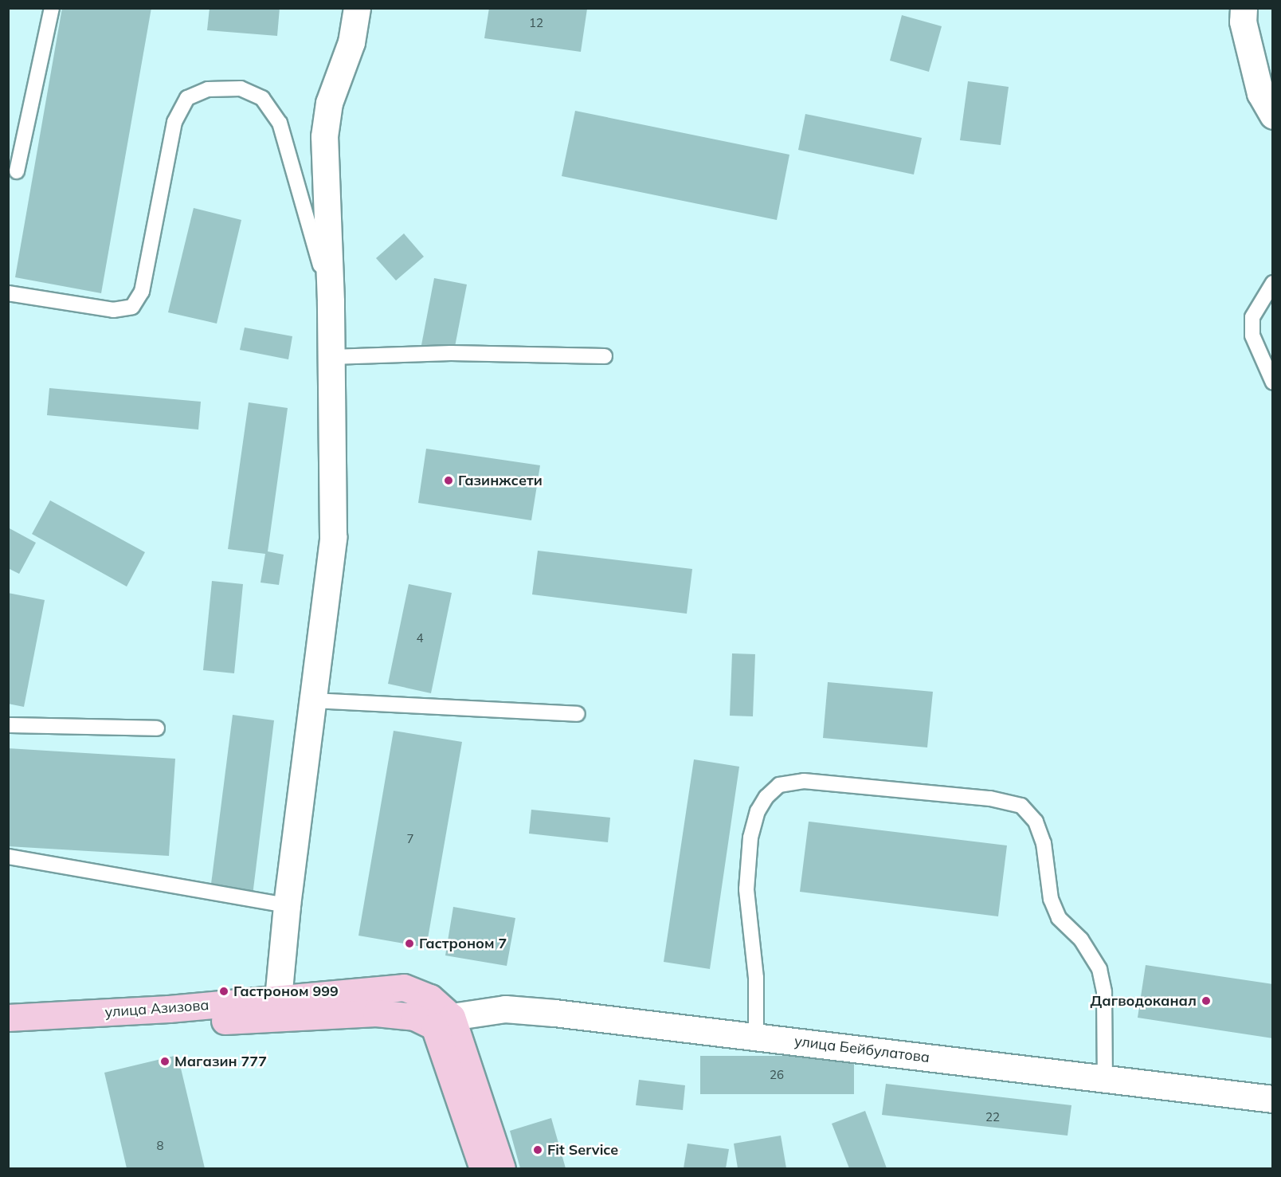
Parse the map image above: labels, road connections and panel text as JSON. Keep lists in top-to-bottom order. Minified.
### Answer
{"streets":{"main road":["улица Азизова"],"street":["улица Бейбулатова"]},"crossings":[["улица Азизова","улица Бейбулатова"]],"places":["Газинжсети","Гастроном 7","Гастроном 999","Дагводоканал","Магазин 777","Fit Service"],"house_numbers":["12","4","7","26","22","8"]}
